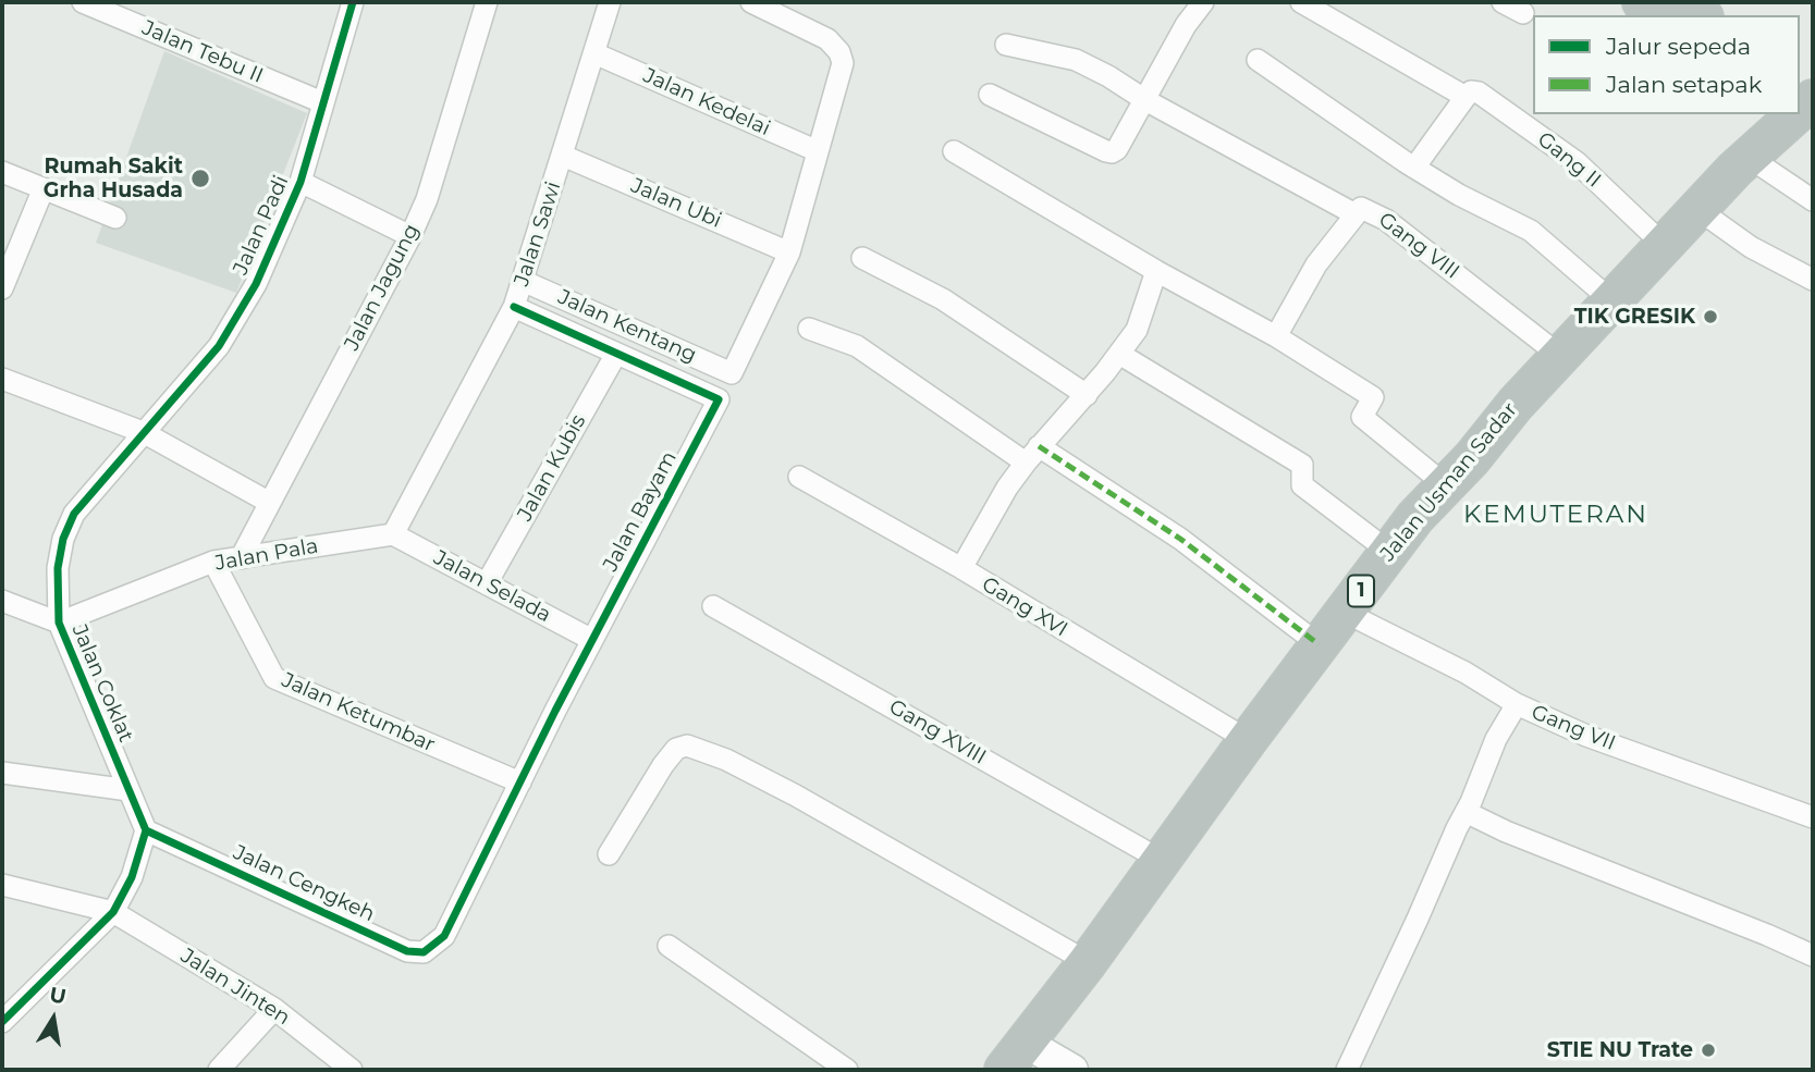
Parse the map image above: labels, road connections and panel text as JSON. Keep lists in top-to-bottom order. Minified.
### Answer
{"streets":{"highway":["Jalan Usman Sadar","1"],"street":["Jalan Tebu II","Jalan Kedelai","Gang II","Jalan Ubi","Jalan Padi","Jalan Sawi","Gang VIII","Jalan Jagung","Jalan Kentang","Jalan Kubis","Jalan Bayam","Jalan Pala","Jalan Selada","Gang XVI","Jalan Coklat","Jalan Ketumbar","Gang VII","Gang XVIII","Jalan Cengkeh","Jalan Jinten"]},"crossings":[["Jalan Tebu II","Jalan Padi"],["Jalan Kedelai","Jalan Sawi"],["Gang II","Jalan Usman Sadar"],["Jalan Ubi","Jalan Sawi"],["Jalan Ubi","Jalan Kentang"],["Jalan Padi","Jalan Coklat"],["Jalan Sawi","Jalan Kentang"],["Jalan Sawi","Jalan Pala"],["Jalan Sawi","Jalan Selada"],["Gang VIII","Jalan Usman Sadar"],["Jalan Jagung","Jalan Pala"],["Jalan Kubis","Jalan Bayam"],["Jalan Kubis","Jalan Selada"],["Jalan Usman Sadar","Gang XVI"],["Jalan Usman Sadar","Gang VII"],["Jalan Usman Sadar","Gang XVIII"],["Jalan Bayam","Jalan Selada"],["Jalan Bayam","Jalan Ketumbar"],["Jalan Bayam","Jalan Cengkeh"],["Jalan Pala","Jalan Selada"],["Jalan Pala","Jalan Coklat"],["Jalan Pala","Jalan Ketumbar"],["Jalan Coklat","Jalan Cengkeh"]],"districts":["KEMUTERAN"],"places":["Rumah Sakit Grha Husada","TIK GRESIK","STIE NU Trate"],"legend":["Jalur sepeda","Jalan setapak"],"north":"top"}
